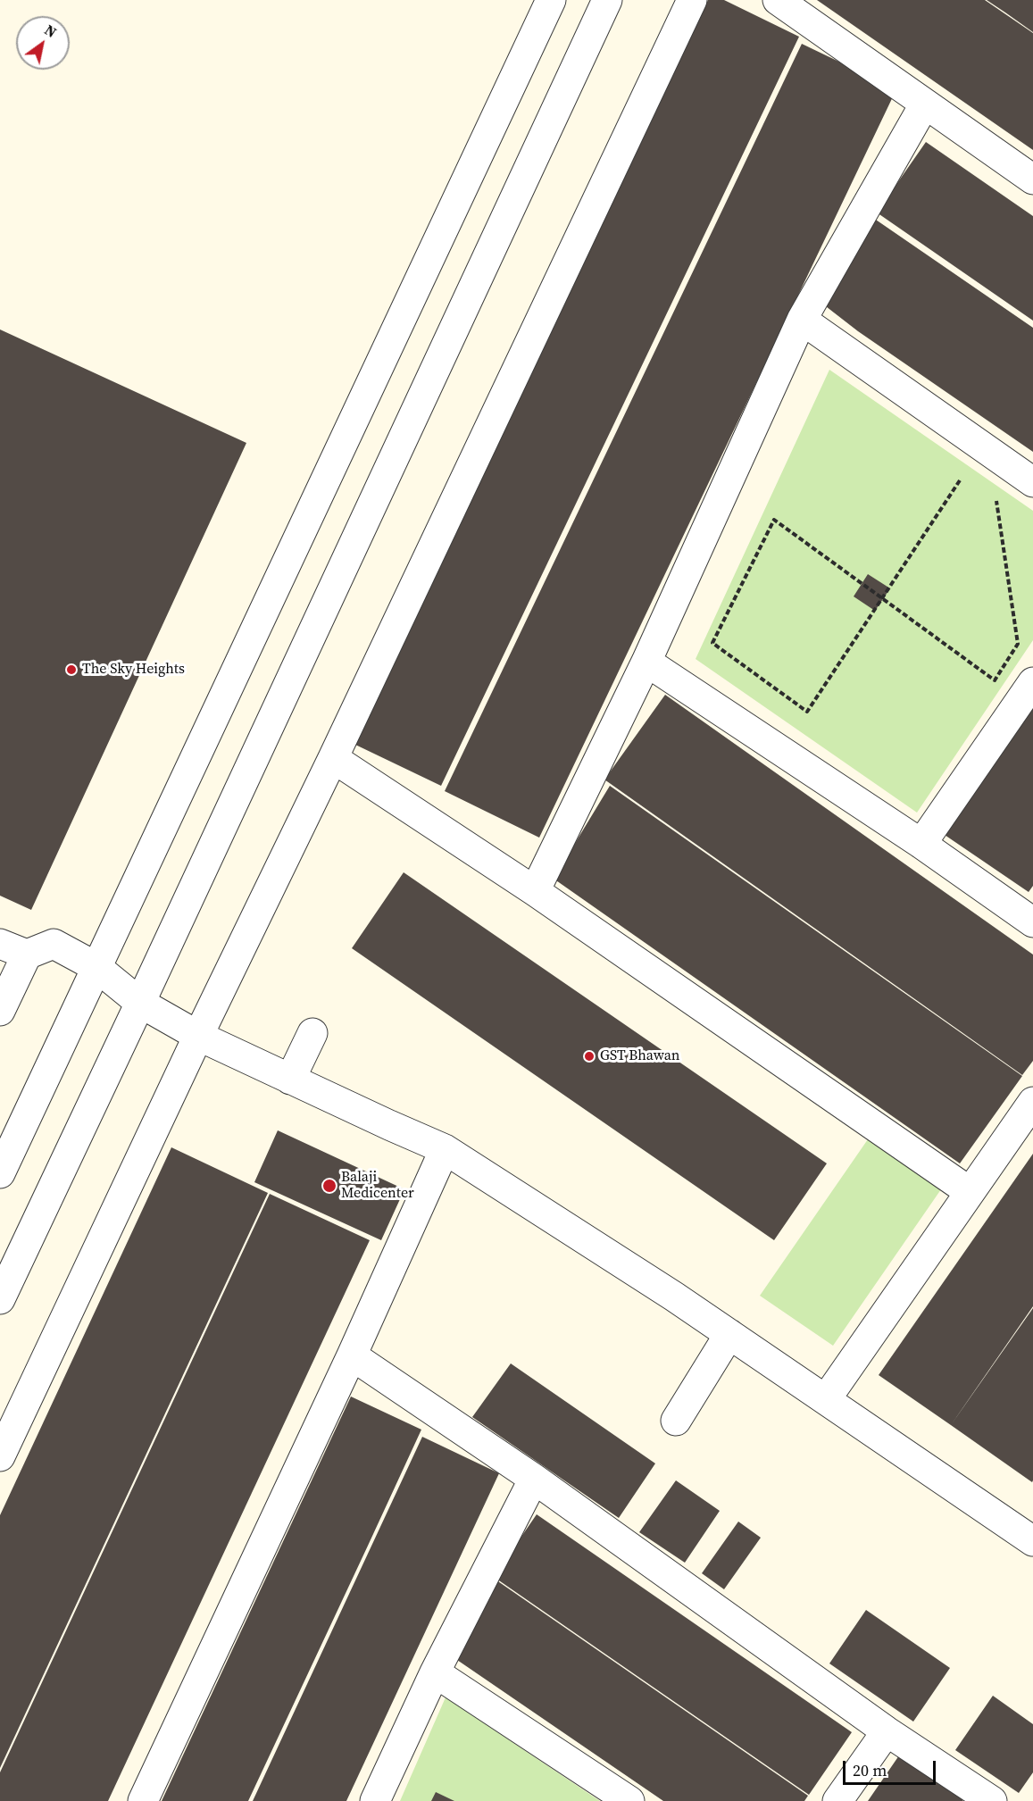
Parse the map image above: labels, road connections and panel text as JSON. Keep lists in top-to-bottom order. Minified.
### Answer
{"places":["The Sky Heights","GST Bhawan","Balaji Medicenter"],"scale_bar":"20 m","north":"top right"}
